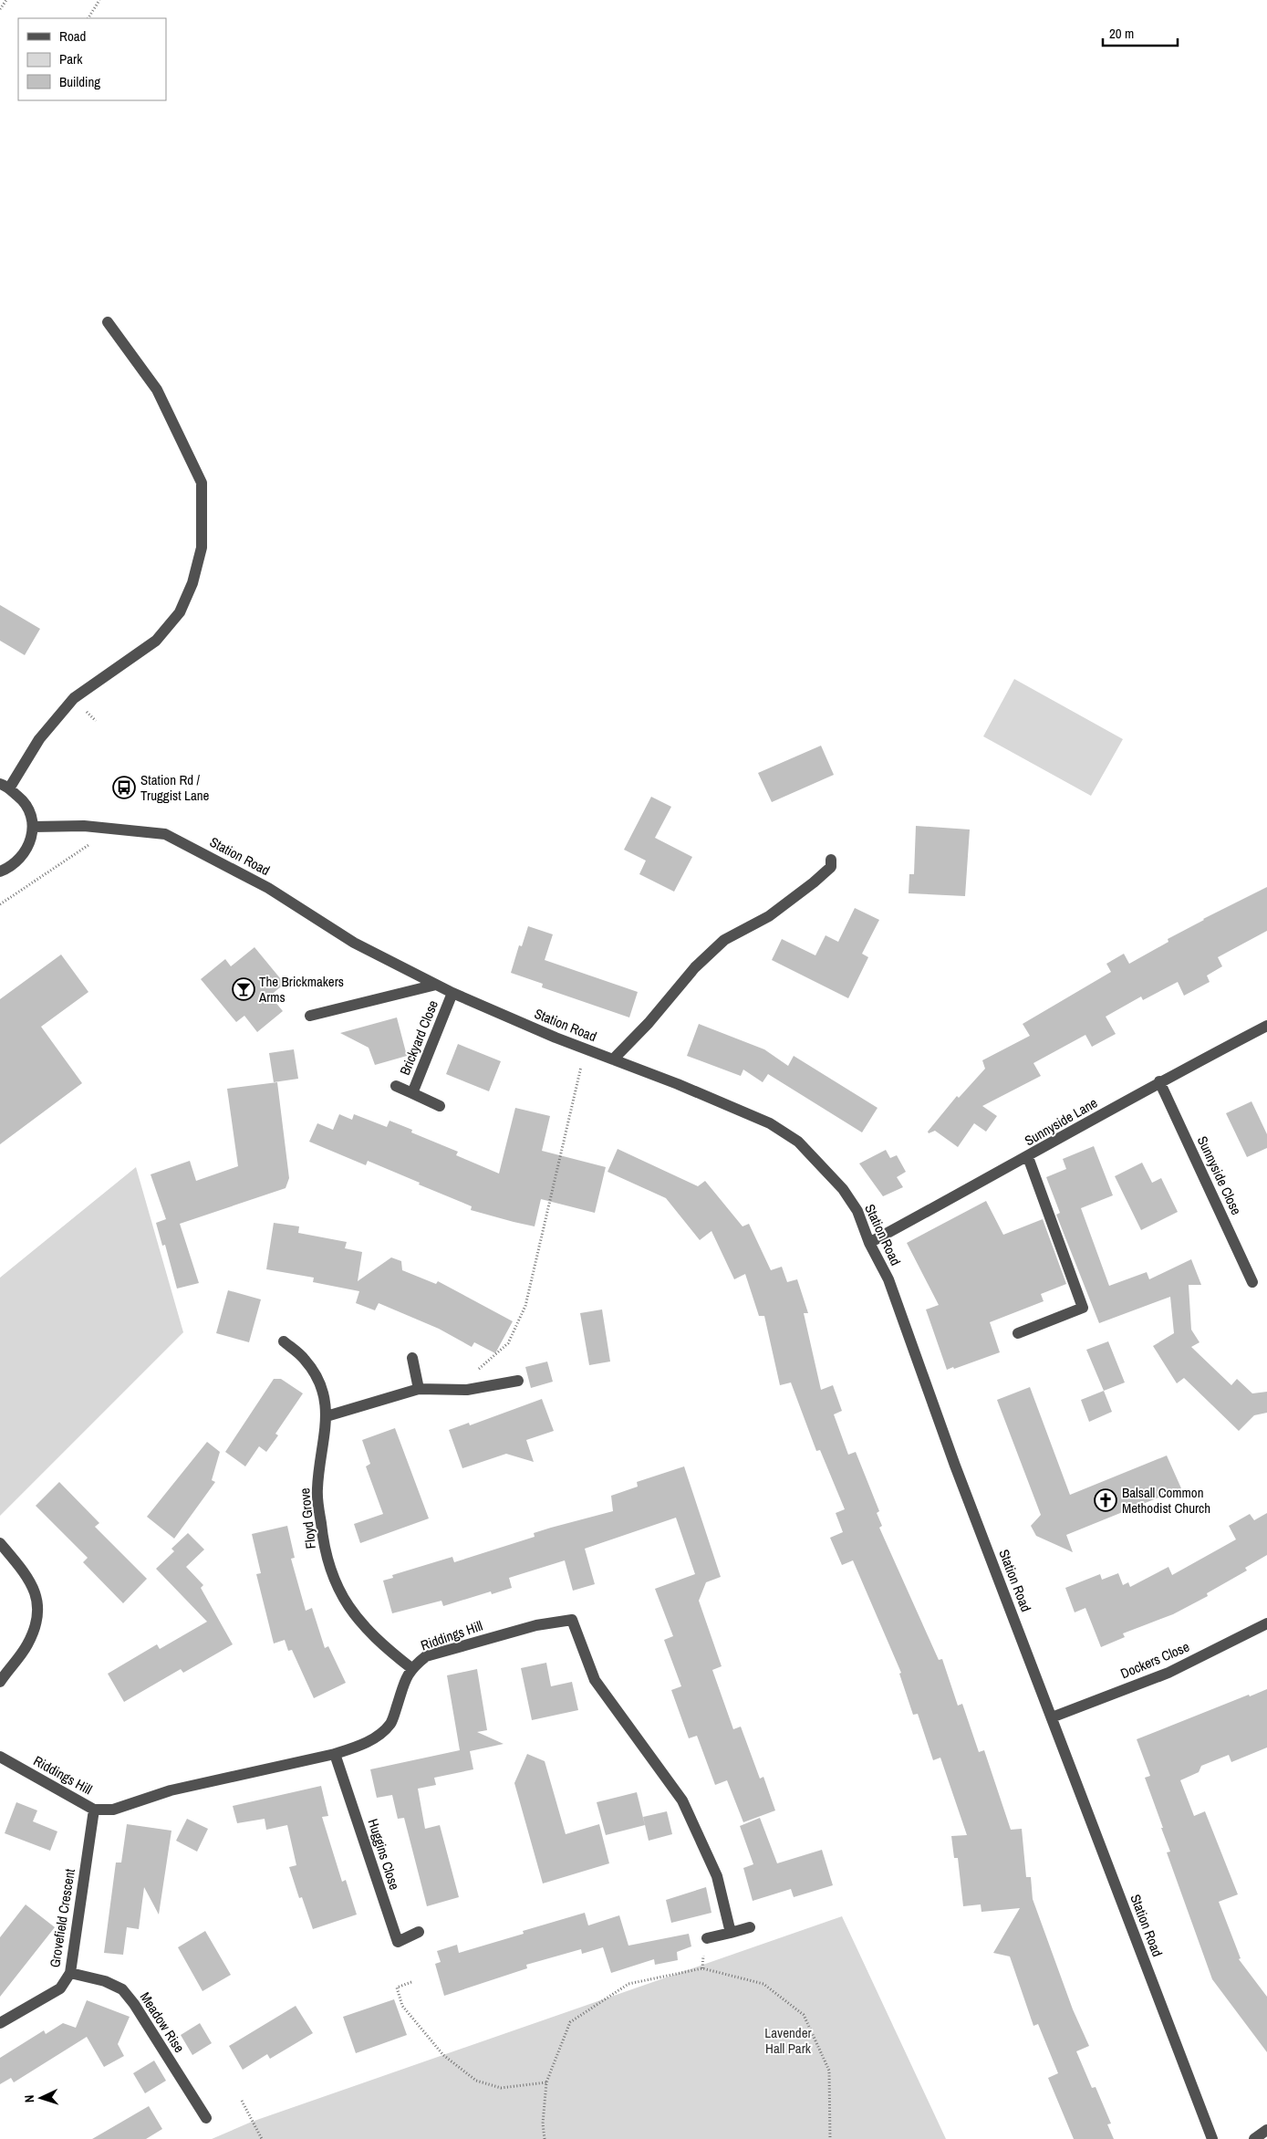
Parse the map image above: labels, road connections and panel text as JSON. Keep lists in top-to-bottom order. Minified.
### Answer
{"streets":{"street":["Station Road","Brickyard Close","Sunnyside Lane","Sunnyside Close","Floyd Grove","Riddings Hill","Dockers Close","Huggins Close","Grovefield Crescent","Meadow Rise"]},"crossings":[["Station Road","Brickyard Close"],["Station Road","Sunnyside Lane"],["Station Road","Dockers Close"],["Sunnyside Lane","Sunnyside Close"],["Floyd Grove","Riddings Hill"],["Riddings Hill","Huggins Close"],["Riddings Hill","Grovefield Crescent"],["Grovefield Crescent","Meadow Rise"]],"parks":["Lavender Hall Park"],"places":{"bus stop":["Station Rd / Truggist Lane"],"bar":["The Brickmakers Arms"],"church":["Balsall Common Methodist Church"]},"legend":["Road","Park","Building"],"scale_bar":"20 m","north":"left"}
